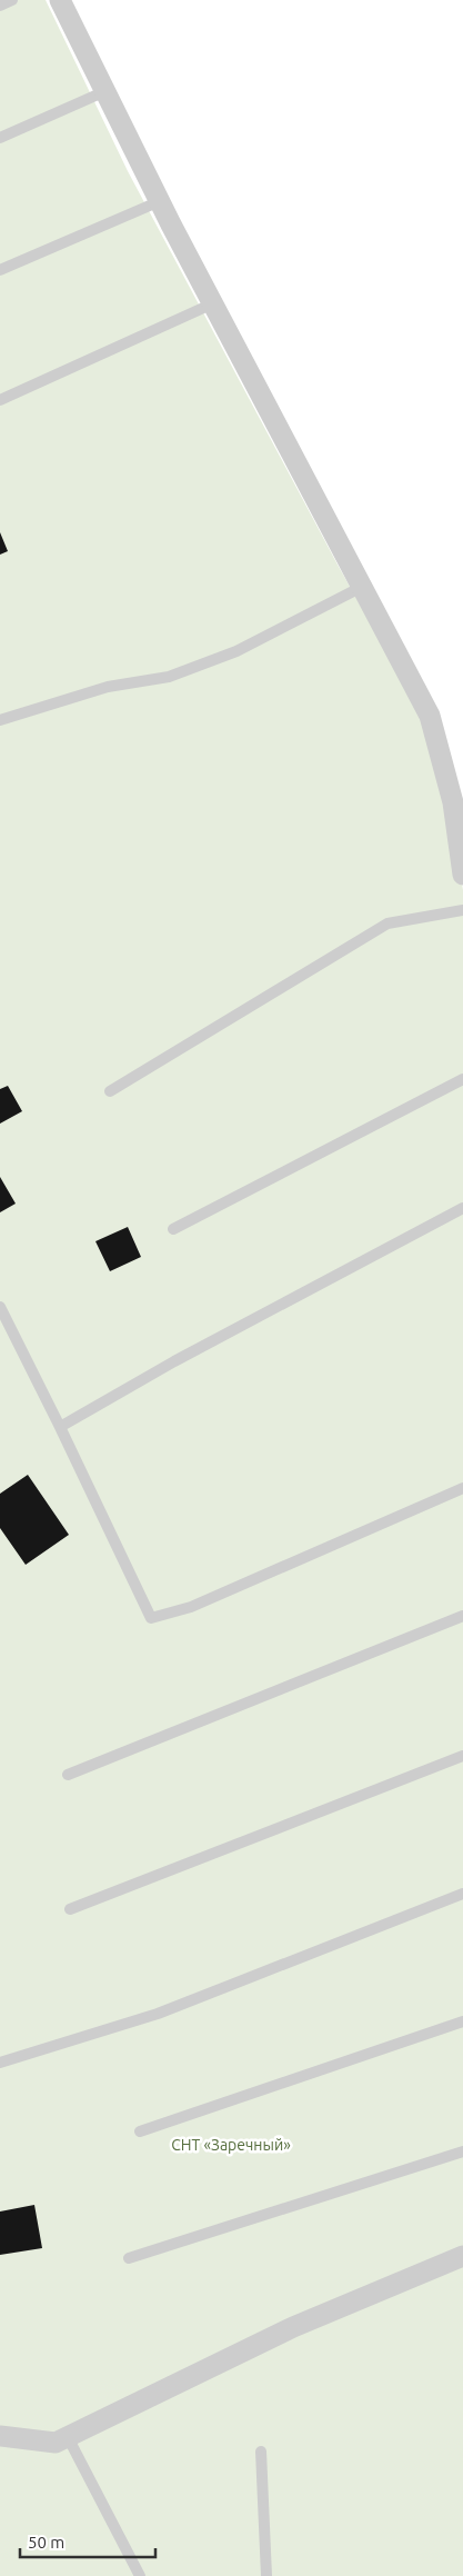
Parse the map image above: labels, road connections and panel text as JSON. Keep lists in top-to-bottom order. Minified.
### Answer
{"parks":["СНТ «Заречный»"],"scale_bar":"50 m"}
